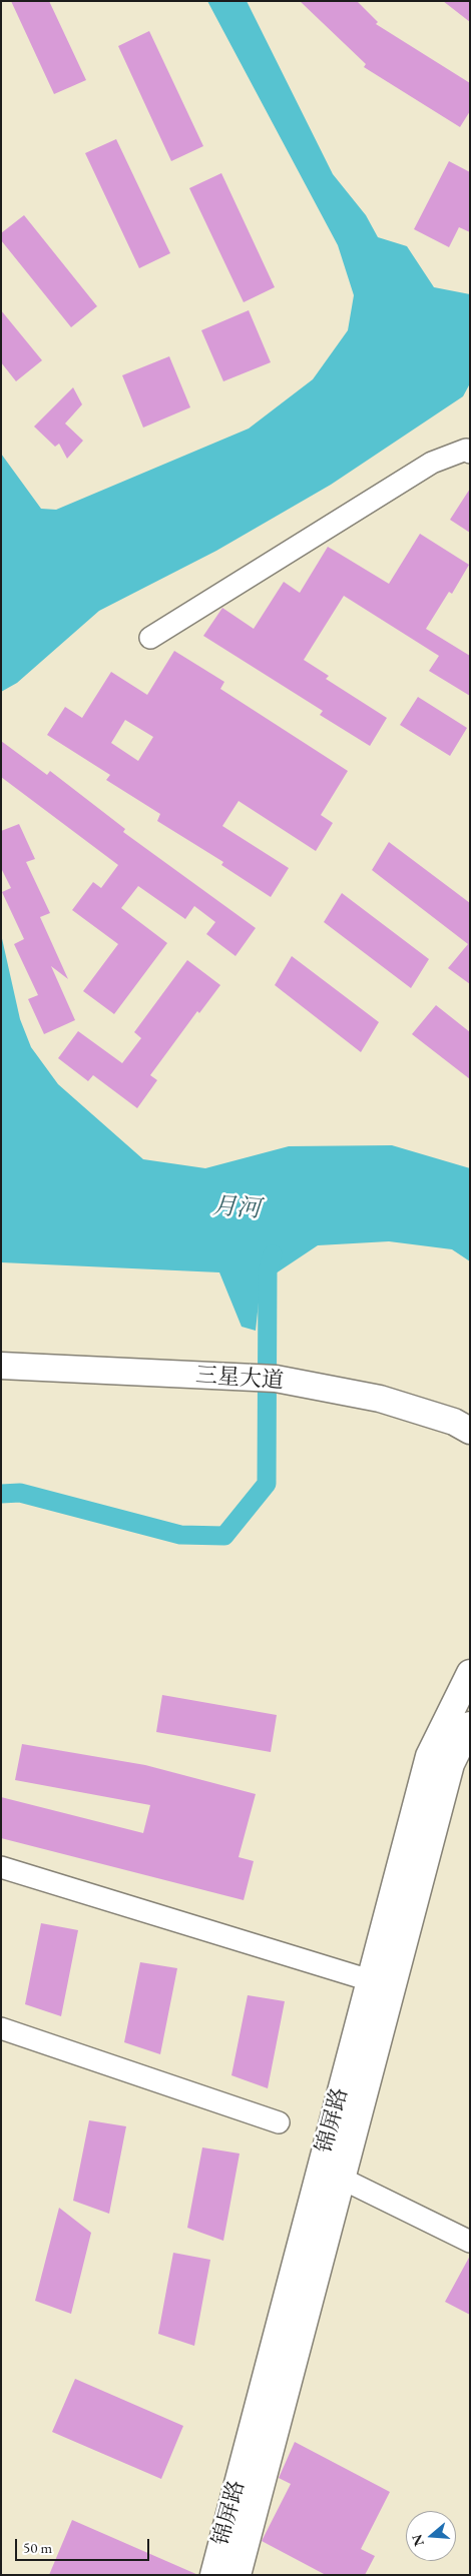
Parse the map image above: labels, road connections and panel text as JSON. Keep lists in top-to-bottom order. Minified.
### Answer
{"streets":{"street":["三星大道","锦屏路"]},"water":["月河"],"scale_bar":"50 m","north":"left"}
